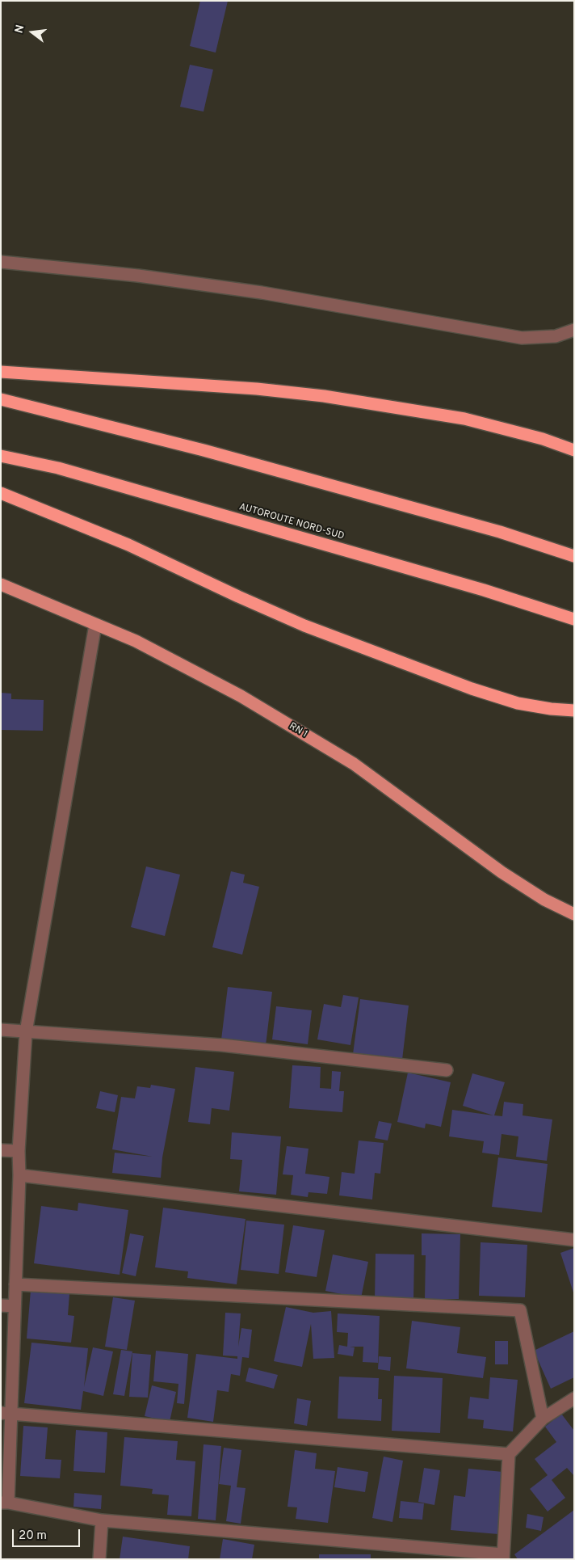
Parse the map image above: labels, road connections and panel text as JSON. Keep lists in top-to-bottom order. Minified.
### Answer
{"streets":{"highway":["AUTOROUTE NORD-SUD"],"main road":["RN 1"]},"scale_bar":"20 m","north":"left"}
